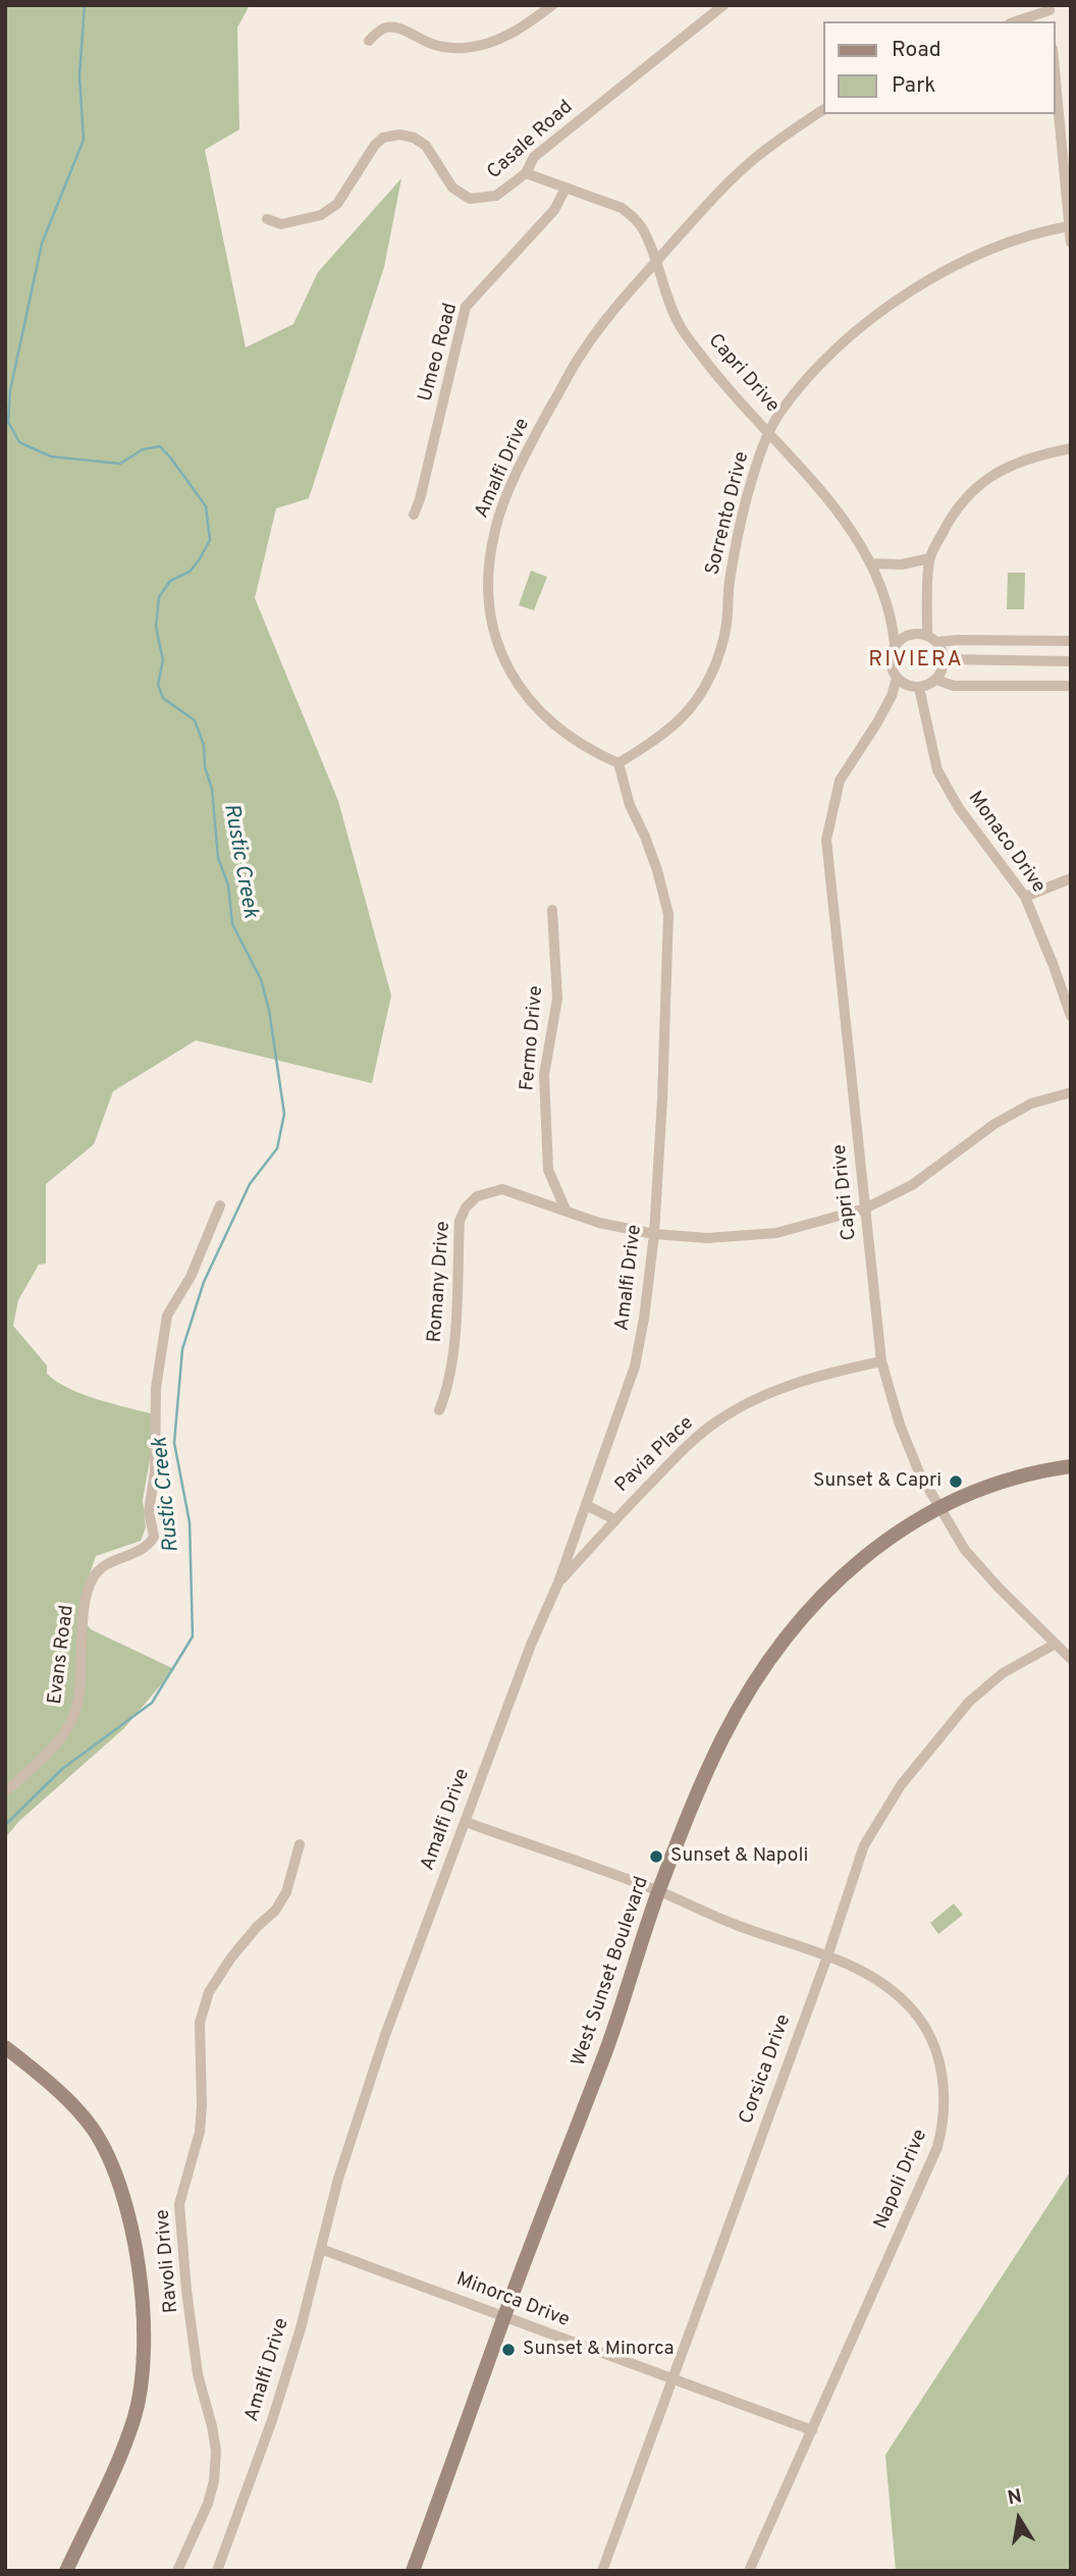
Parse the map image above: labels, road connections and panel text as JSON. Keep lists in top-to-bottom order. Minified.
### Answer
{"streets":{"main road":["West Sunset Boulevard"],"street":["Casale Road","Umeo Road","Capri Drive","Amalfi Drive","Sorrento Drive","Monaco Drive","Fermo Drive","Romany Drive","Pavia Place","Evans Road","Corsica Drive","Napoli Drive","Ravoli Drive","Minorca Drive"]},"crossings":[["Casale Road","Capri Drive"],["Umeo Road","Capri Drive"],["Capri Drive","Amalfi Drive"],["Capri Drive","Sorrento Drive"],["Capri Drive","Monaco Drive"],["Capri Drive","Romany Drive"],["Capri Drive","Pavia Place"],["Capri Drive","West Sunset Boulevard"],["Capri Drive","Corsica Drive"],["Amalfi Drive","Sorrento Drive"],["Amalfi Drive","Romany Drive"],["Amalfi Drive","Pavia Place"],["Amalfi Drive","Napoli Drive"],["Amalfi Drive","Minorca Drive"],["Fermo Drive","Romany Drive"],["West Sunset Boulevard","Napoli Drive"],["West Sunset Boulevard","Minorca Drive"],["Corsica Drive","Napoli Drive"],["Corsica Drive","Minorca Drive"],["Napoli Drive","Minorca Drive"]],"districts":["RIVIERA"],"water":["Rustic Creek"],"places":["Sunset & Capri","Sunset & Napoli","Sunset & Minorca"],"legend":["Road","Park"],"north":"top"}
